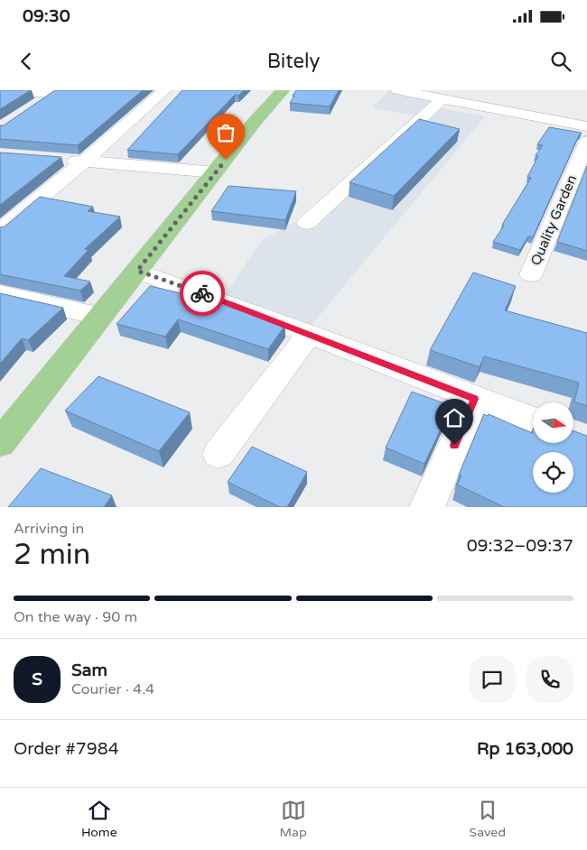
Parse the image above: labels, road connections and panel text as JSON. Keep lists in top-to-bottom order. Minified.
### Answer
{"streets":{"street":["Quality Garden"]},"north":"right","page":{"status":"09:30","header":"Bitely","heading":["2 min","Arriving in","09:32–09:37"],"panel":["Sam","Courier · 4.4","Order #7984","Rp 163,000"],"bar":"On the way · 90 m","round":"S","tabs":["Home","Map","Saved"]}}
